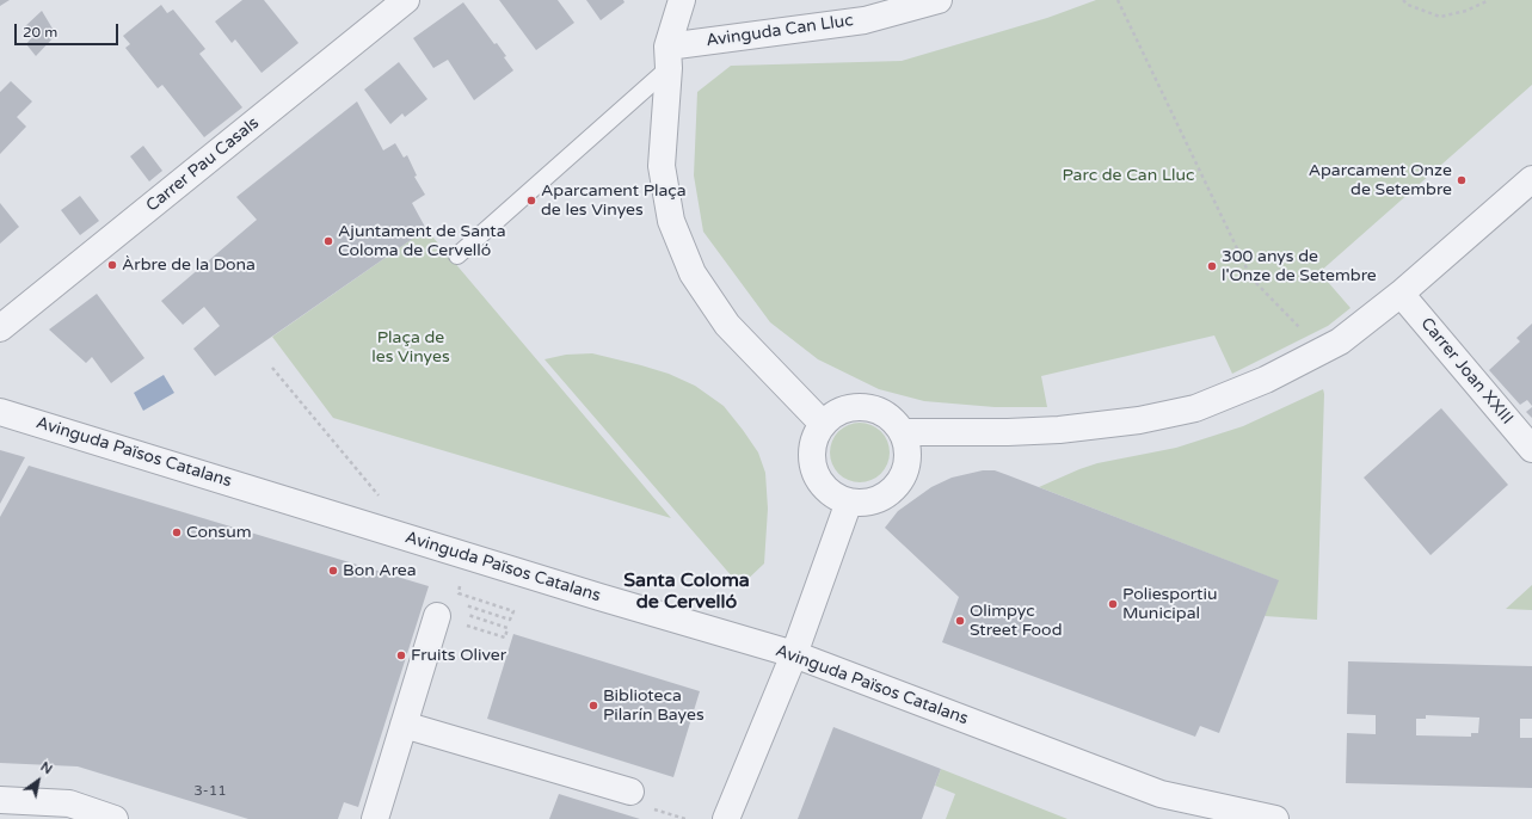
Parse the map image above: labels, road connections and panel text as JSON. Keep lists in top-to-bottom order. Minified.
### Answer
{"streets":{"street":["Avinguda Can Lluc","Carrer Pau Casals","Carrer Joan XXIII","Avinguda Països Catalans"]},"districts":["Santa Coloma de Cervelló"],"parks":["Parc de Can Lluc","Plaça de les Vinyes"],"places":["Aparcament Onze de Setembre","Aparcament Plaça de les Vinyes","Ajuntament de Santa Coloma de Cervelló","Àrbre de la Dona","300 anys de l'Onze de Setembre","Consum","Bon Area","Poliesportiu Municipal","Olimpyc Street Food","Fruits Oliver","Biblioteca Pilarín Bayes"],"house_numbers":["3-11"],"scale_bar":"20 m","north":"top right"}
